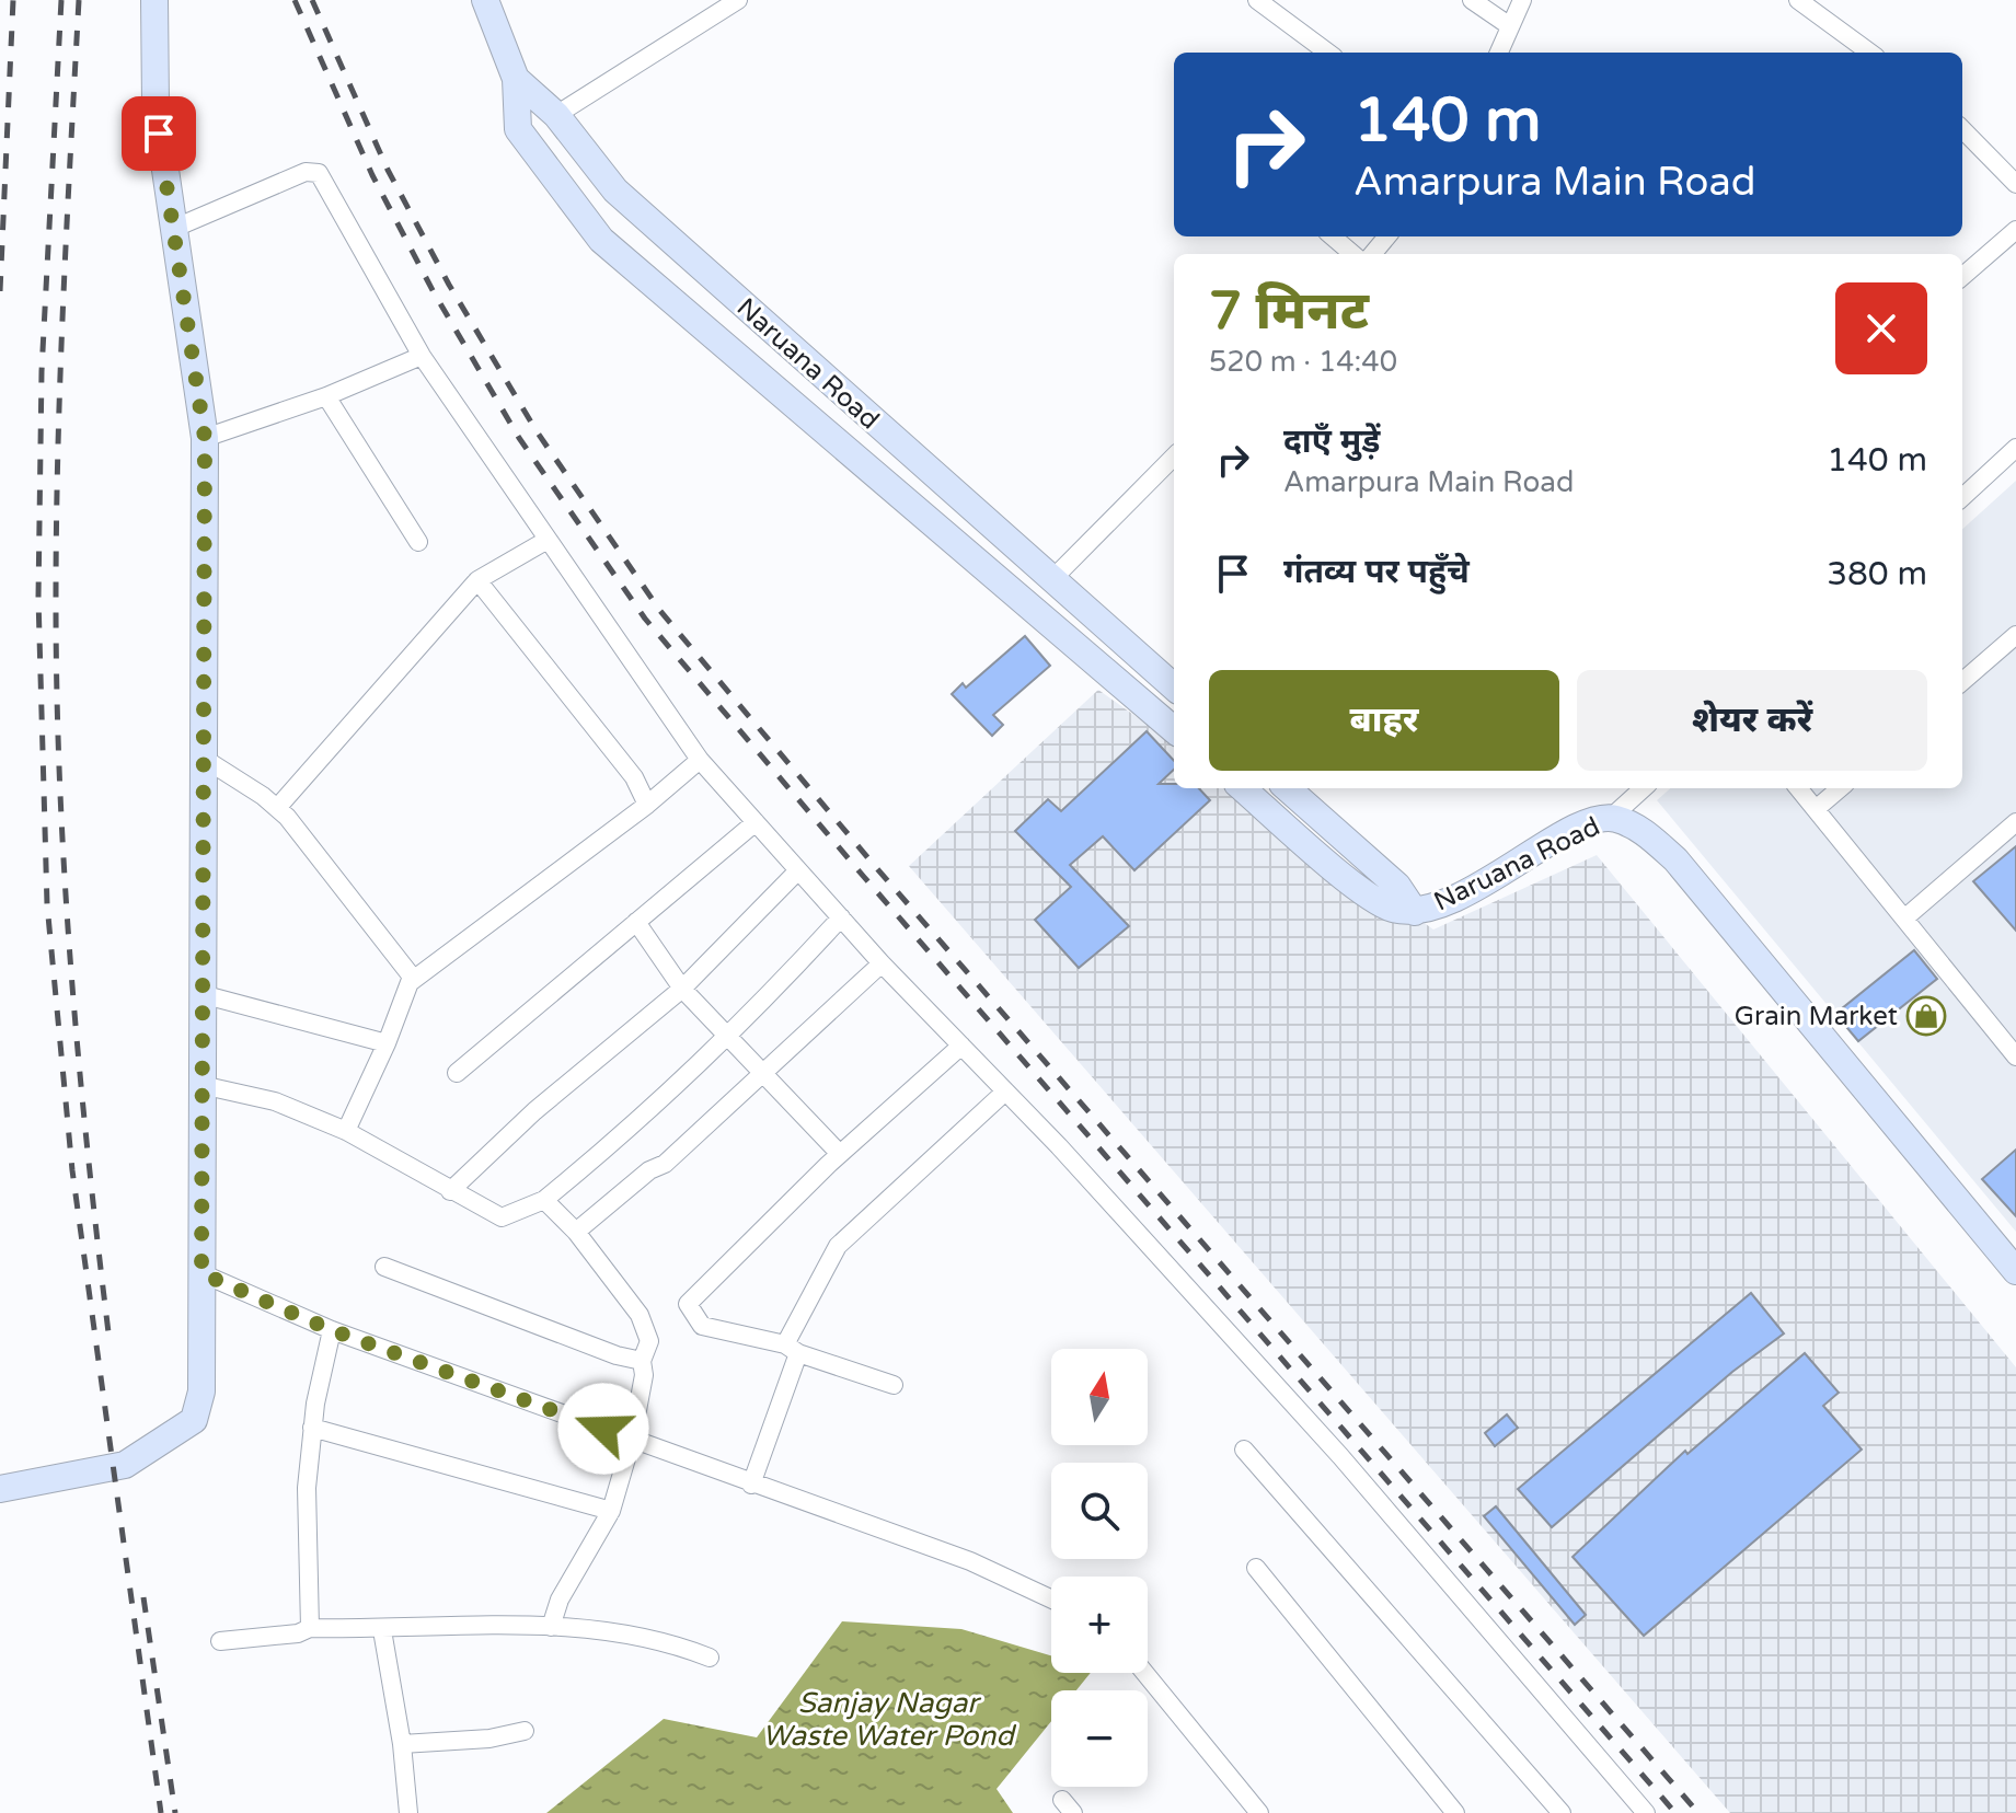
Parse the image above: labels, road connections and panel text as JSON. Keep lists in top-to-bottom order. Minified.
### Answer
{"streets":{"street":["Naruana Road"]},"water":["Sanjay Nagar Waste Water Pond"],"places":{"shop":["Grain Market"]},"north":"top","page":{"turn":["140 m","Amarpura Main Road"],"heading":["7 मिनट","520 m · 14:40"],"list":[{"name":"दाएँ मुड़ें","note":"Amarpura Main Road","value":"140 m"},{"name":"गंतव्य पर पहुँचे","value":"380 m"}],"buttons":["बाहर","शेयर करें"],"map_buttons":["+","−"]}}
